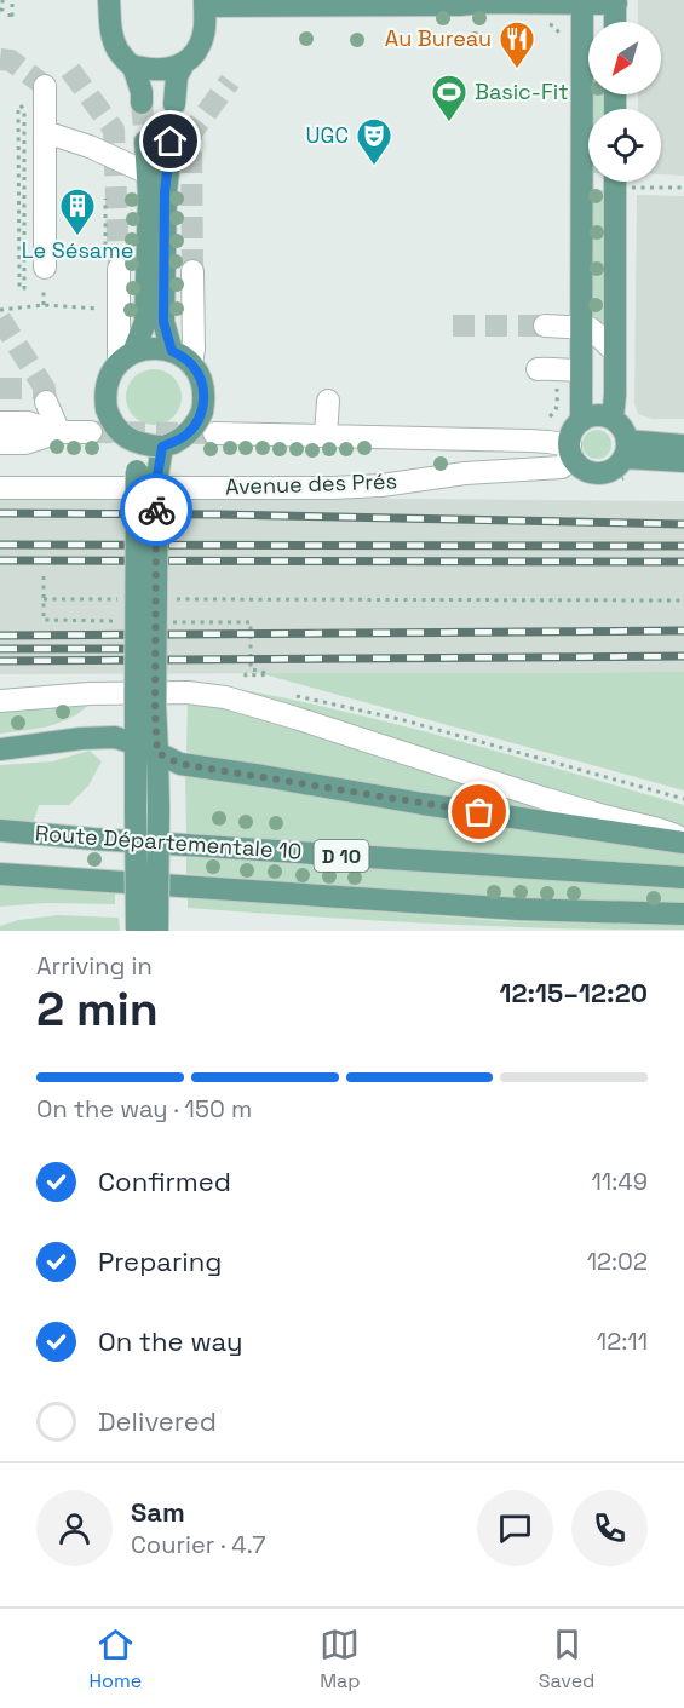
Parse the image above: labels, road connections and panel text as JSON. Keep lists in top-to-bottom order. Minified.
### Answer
{"streets":{"main road":["Avenue des Prés","Route Départementale 10","D 10"]},"places":{"restaurant":["Au Bureau"],"sports":["Basic-Fit"],"theatre":["UGC"],"building":["Le Sésame"]},"north":"bottom left","page":{"heading":["2 min","Arriving in","12:15–12:20"],"panel":["Sam","Courier · 4.7"],"bar":"On the way · 150 m","list":[["Confirmed","11:49"],["Preparing","12:02"],["On the way","12:11"],"Delivered"],"tabs":["Home","Map","Saved"]}}
